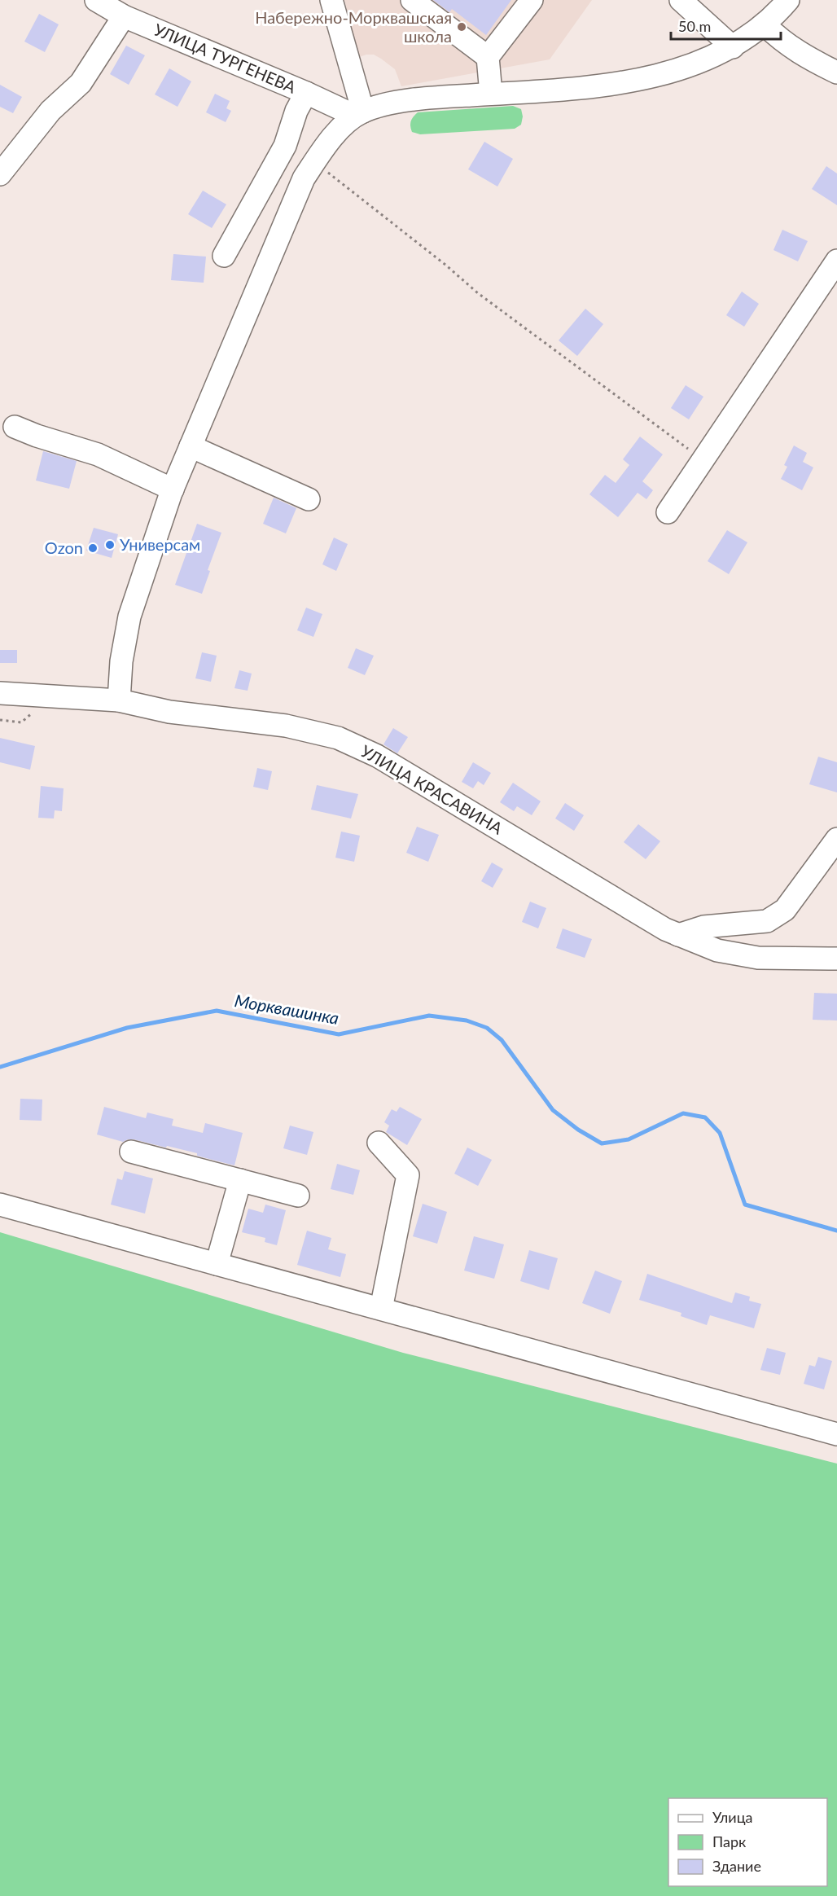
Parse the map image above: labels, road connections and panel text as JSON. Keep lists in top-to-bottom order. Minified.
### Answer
{"streets":{"street":["УЛИЦА ТУРГЕНЕВА","УЛИЦА КРАСАВИНА"]},"water":["Морквашинка"],"places":["Набережно-Морквашская школа","Универсам","Ozon"],"legend":["Улица","Парк","Здание"],"scale_bar":"50 m"}
